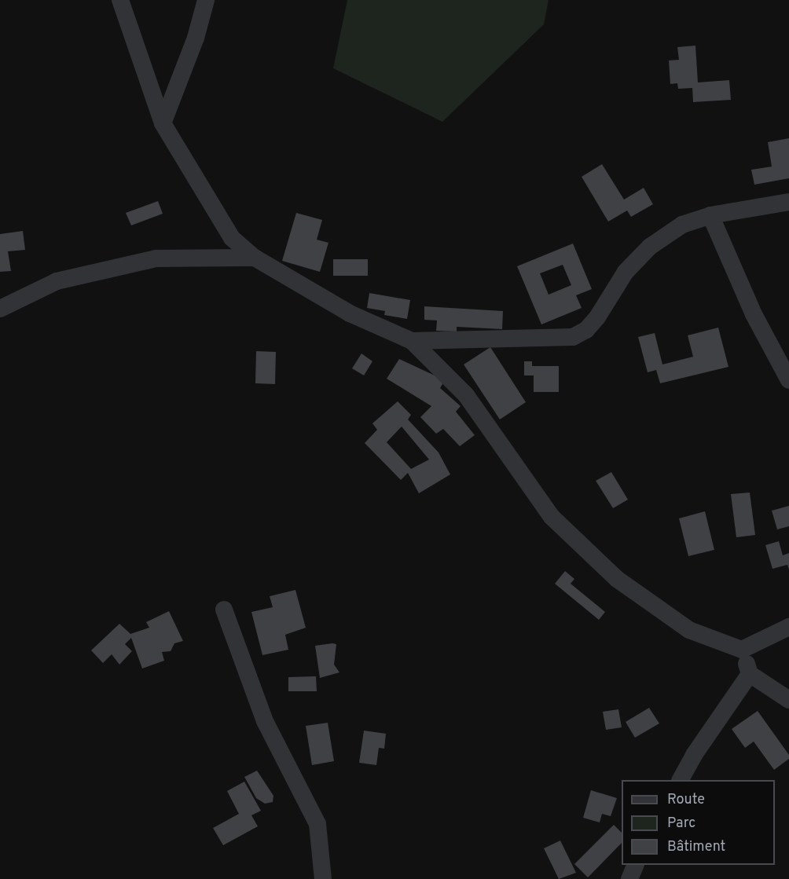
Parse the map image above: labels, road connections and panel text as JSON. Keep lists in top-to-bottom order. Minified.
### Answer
{"legend":["Route","Parc","Bâtiment"]}
